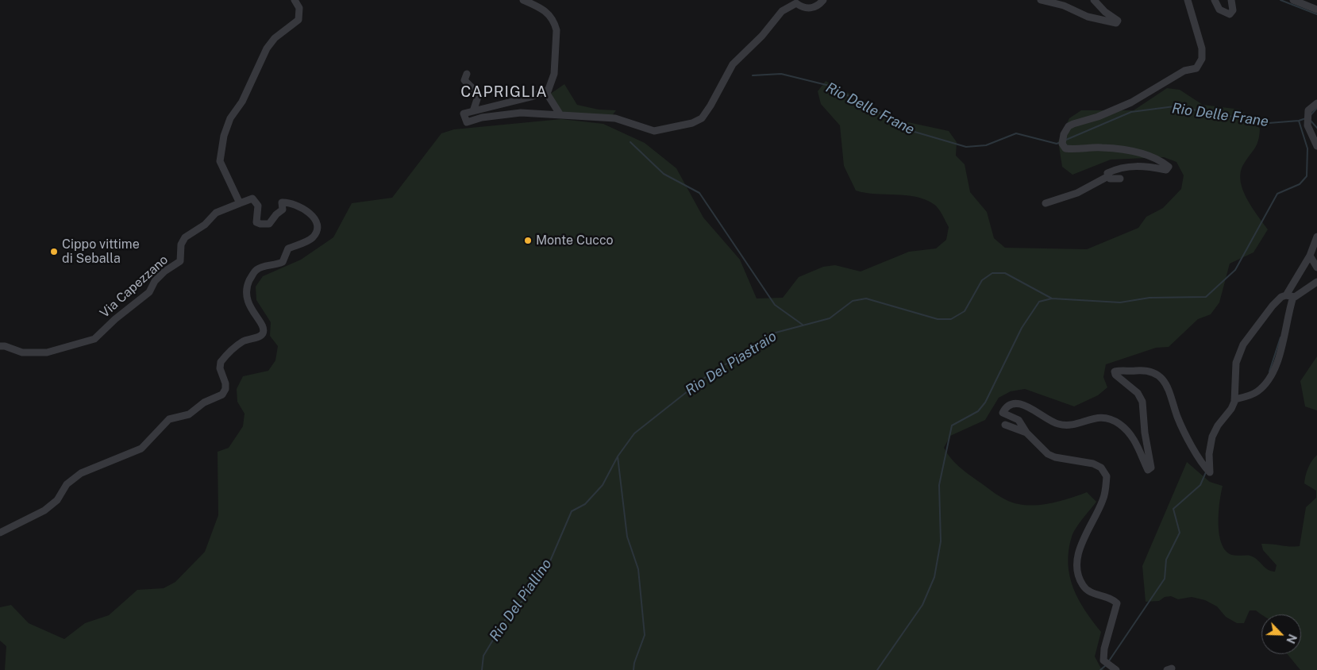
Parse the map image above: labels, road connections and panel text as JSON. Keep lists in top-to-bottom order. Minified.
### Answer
{"streets":{"street":["Via Capezzano"]},"districts":["CAPRIGLIA"],"water":["Rio Delle Frane","Rio Del Piastraio","Rio Del Piallino"],"places":["Monte Cucco","Cippo vittime di Seballa"],"north":"bottom right"}
